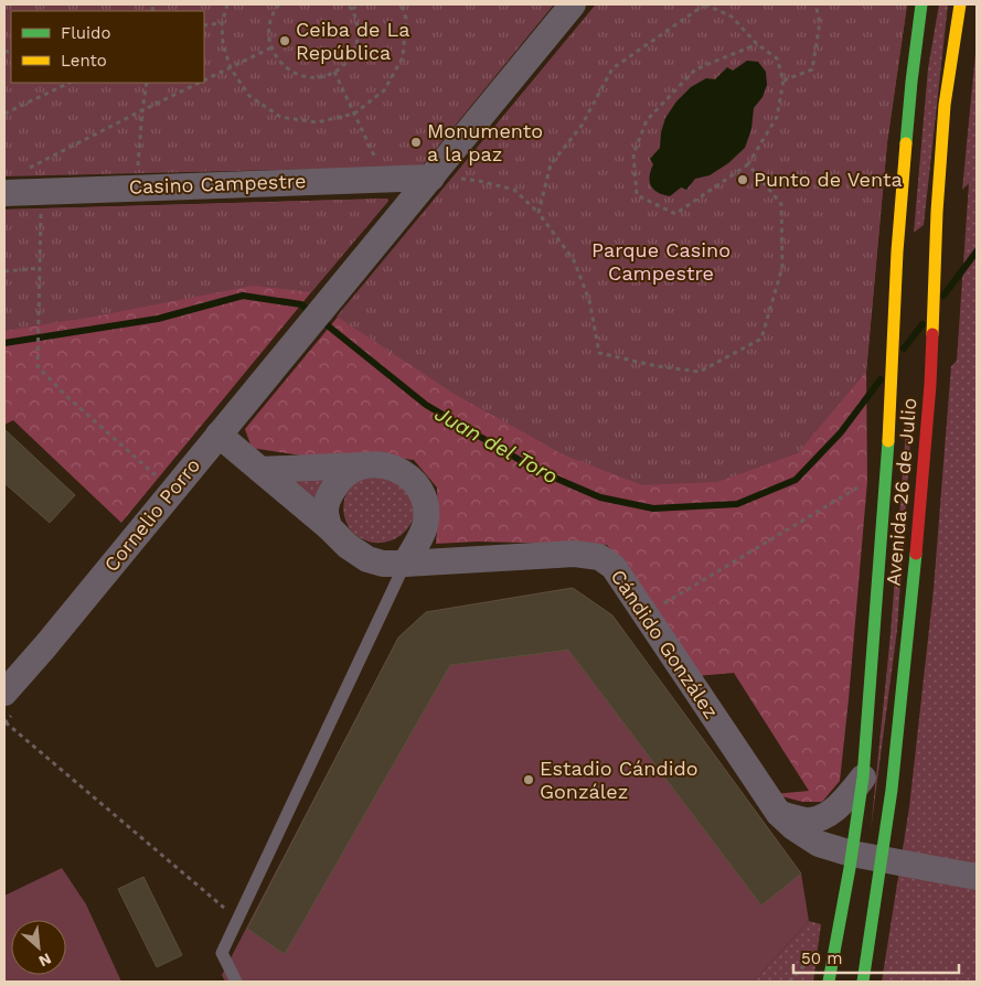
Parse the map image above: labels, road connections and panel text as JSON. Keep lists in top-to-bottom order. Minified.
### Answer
{"streets":{"main road":["Avenida 26 de Julio"],"street":["Casino Campestre","Cornelio Porro","Cándido González"]},"crossings":[["Casino Campestre","Cornelio Porro"],["Avenida 26 de Julio","Cándido González"],["Cornelio Porro","Cándido González"]],"water":["Juan del Toro"],"parks":["Parque Casino Campestre"],"places":["Ceiba de La República","Monumento a la paz","Punto de Venta","Estadio Cándido González"],"legend":["Fluido","Lento"],"scale_bar":"50 m","north":"bottom right"}
